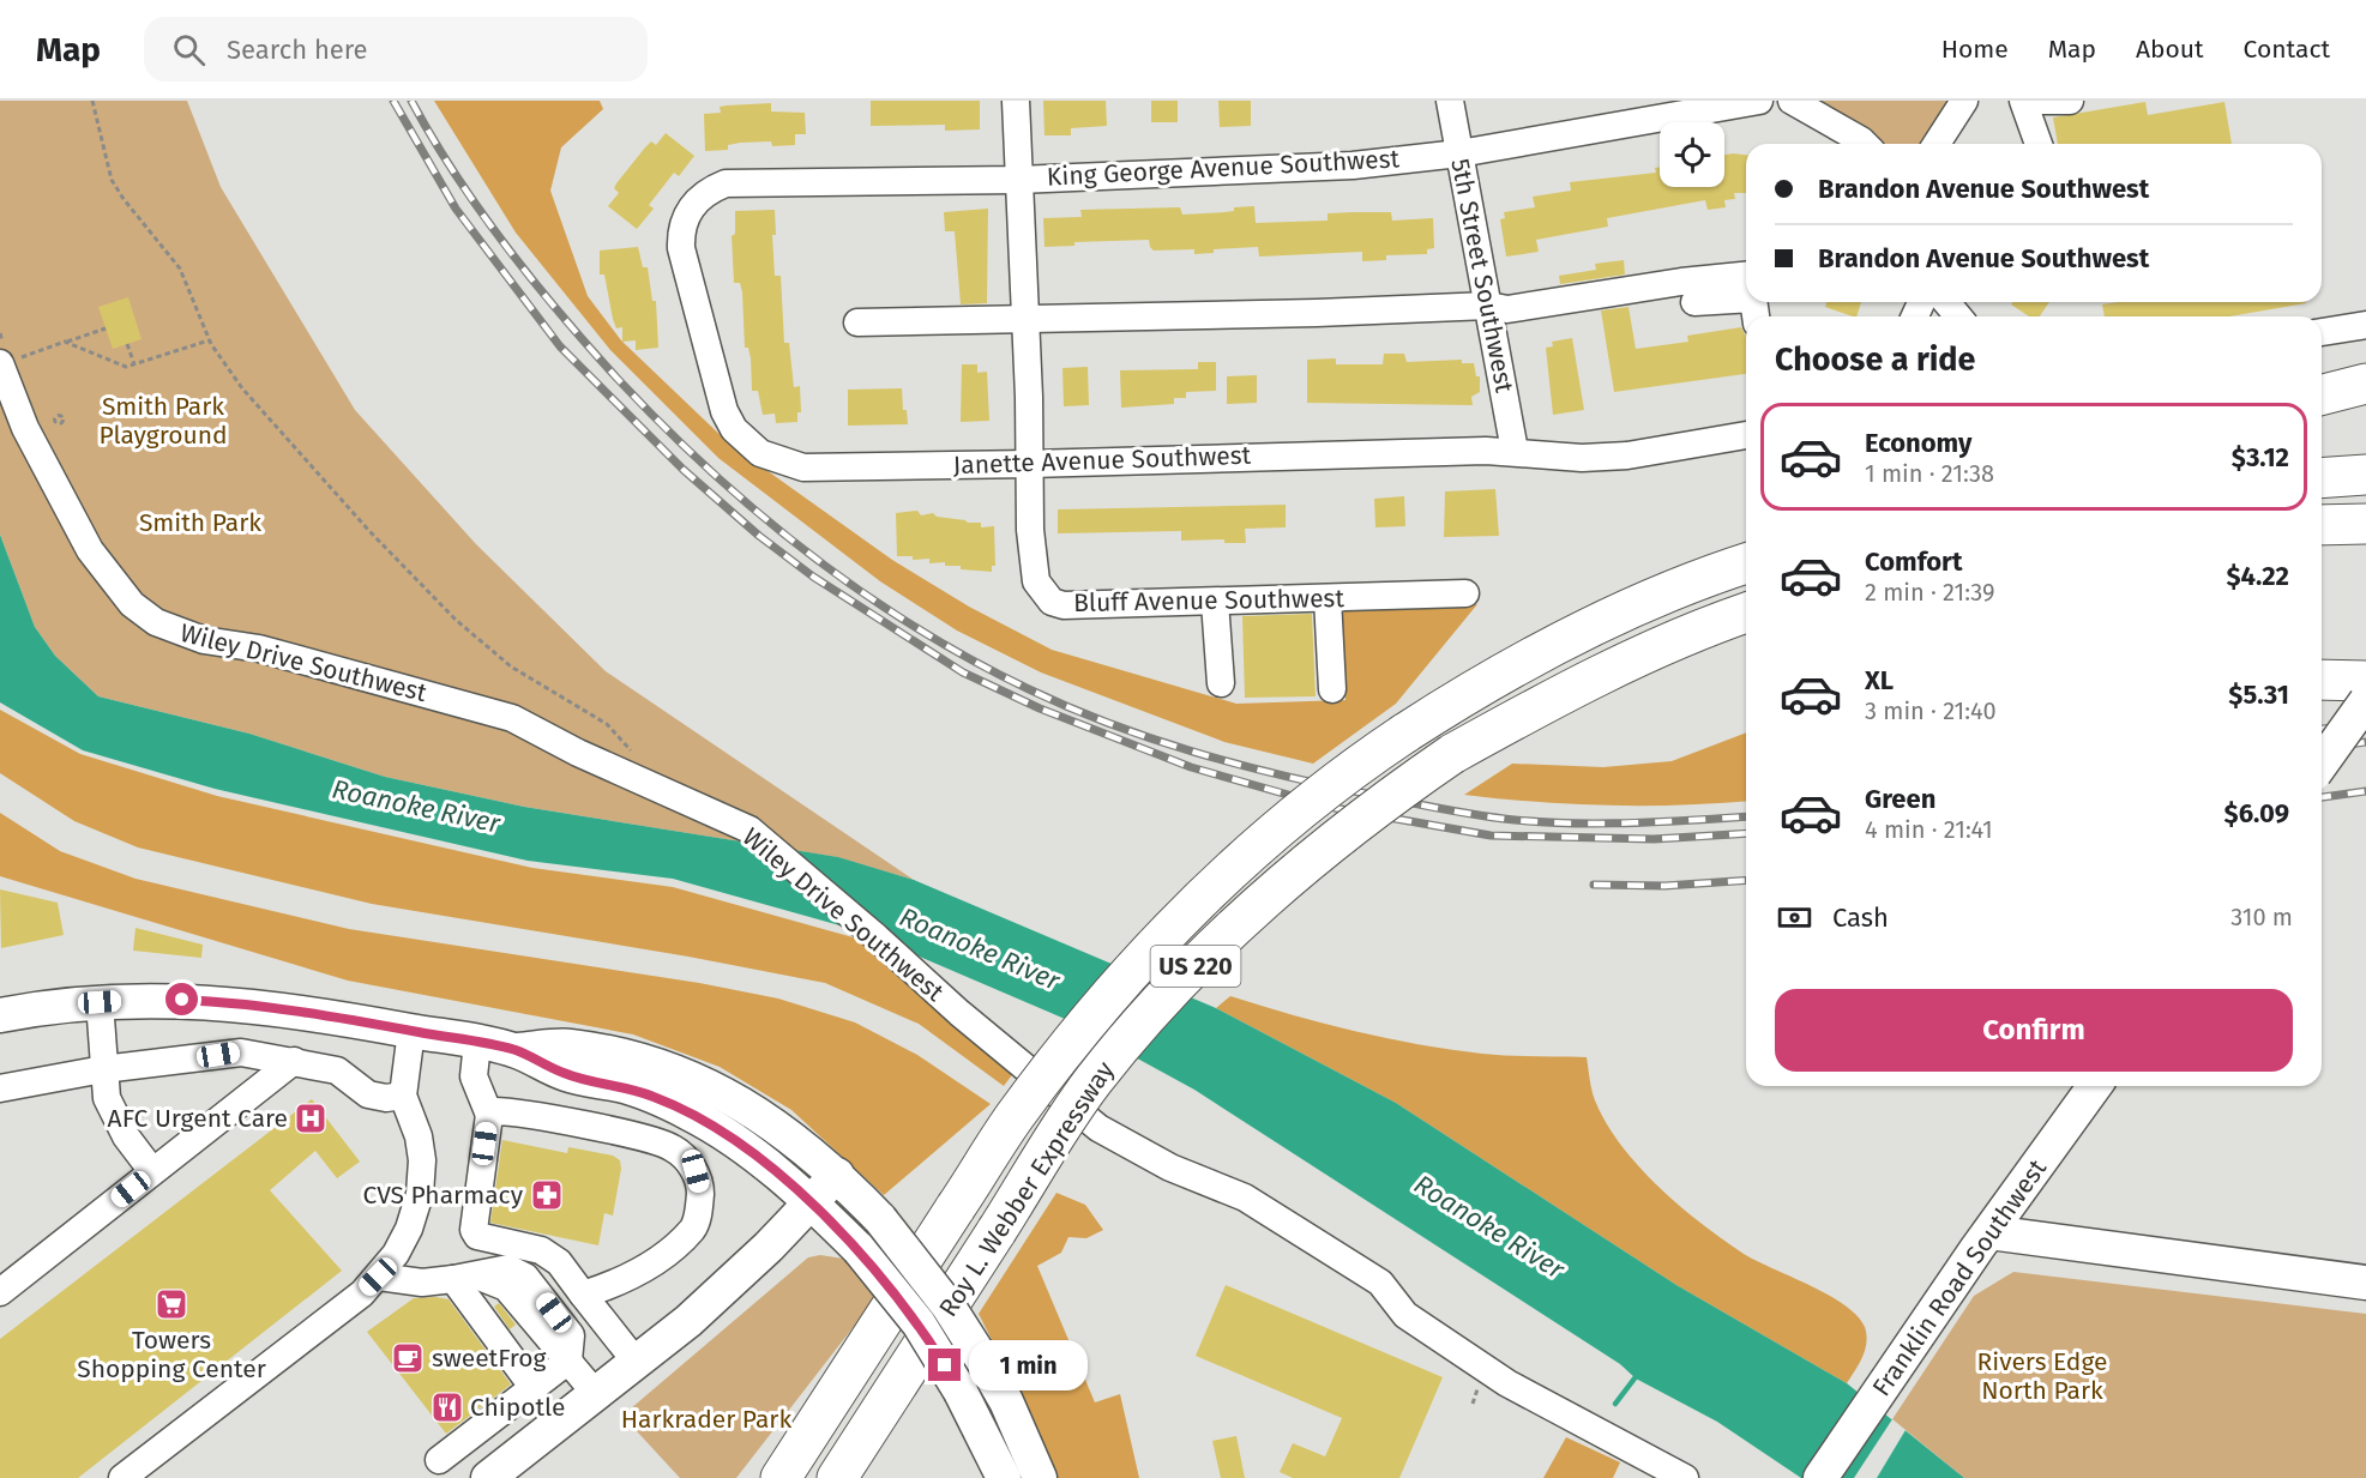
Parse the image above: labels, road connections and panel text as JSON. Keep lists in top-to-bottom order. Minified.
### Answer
{"streets":{"highway":["US 220","Roy L. Webber Expressway"],"main road":["Franklin Road Southwest"],"street":["King George Avenue Southwest","5th Street Southwest","Janette Avenue Southwest","Bluff Avenue Southwest","Wiley Drive Southwest"]},"crossings":[["King George Avenue Southwest","5th Street Southwest"],["King George Avenue Southwest","Janette Avenue Southwest"],["5th Street Southwest","Janette Avenue Southwest"],["Janette Avenue Southwest","Bluff Avenue Southwest"]],"water":["Roanoke River"],"parks":["Smith Park Playground","Smith Park","Rivers Edge North Park","Harkrader Park"],"places":{"hospital":["AFC Urgent Care"],"pharmacy":["CVS Pharmacy"],"supermarket":["Towers Shopping Center"],"cafe":["sweetFrog"],"restaurant":["Chipotle"]},"page":{"header":"Map","search":"Search here","nav":["Home","Map","About","Contact"],"banner":["Brandon Avenue Southwest","Brandon Avenue Southwest"],"heading":"Choose a ride","list":[{"name":"Economy","note":"1 min · 21:38","value":"$3.12"},{"name":"Comfort","note":"2 min · 21:39","value":"$4.22"},{"name":"XL","note":"3 min · 21:40","value":"$5.31"},{"name":"Green","note":"4 min · 21:41","value":"$6.09"}],"pay":["Cash","310 m"],"buttons":"Confirm","bubble":"1 min"}}
